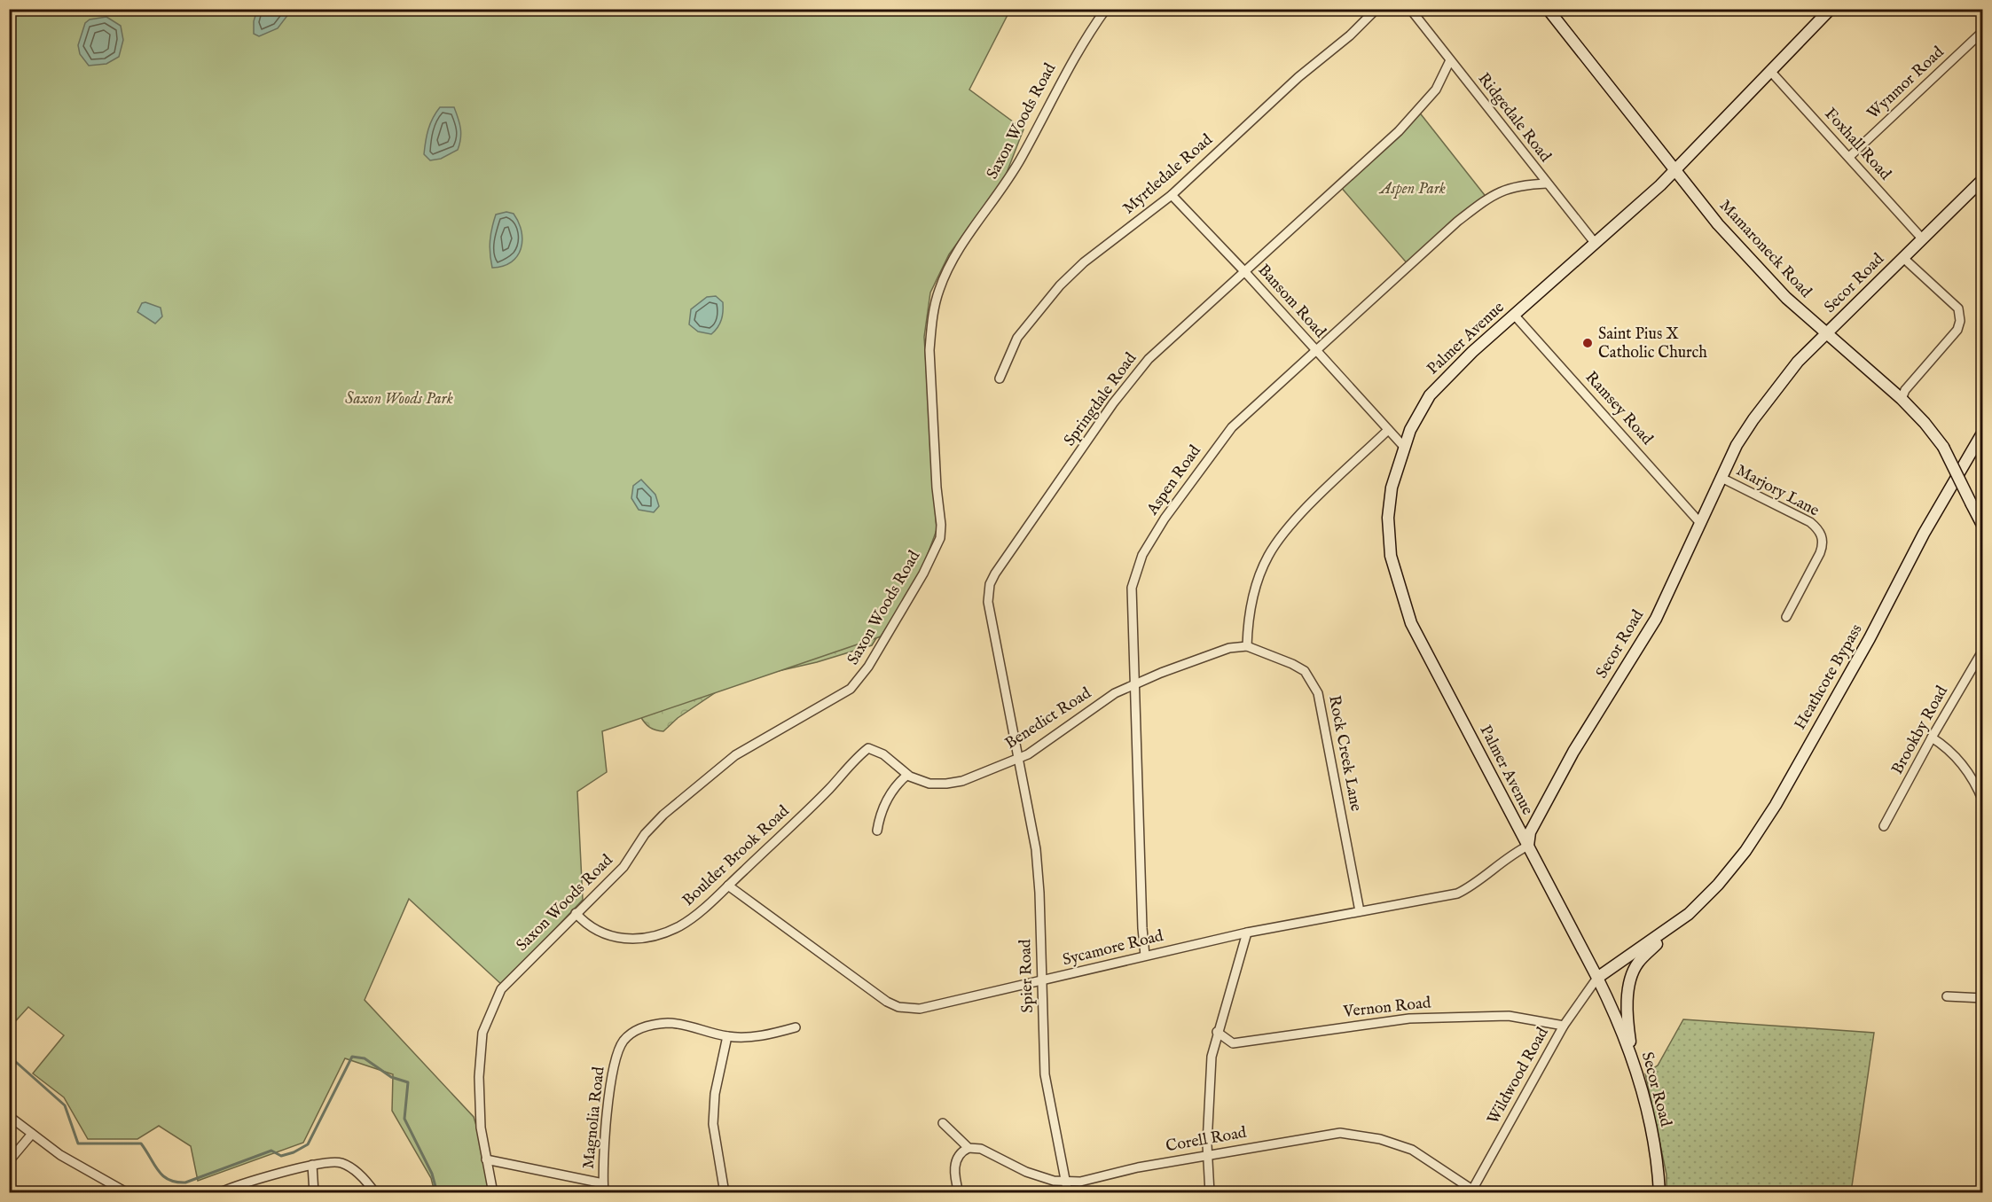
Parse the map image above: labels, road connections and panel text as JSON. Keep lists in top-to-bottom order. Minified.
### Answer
{"streets":{"main road":["Mamaroneck Road","Secor Road","Palmer Avenue","Heathcote Bypass"],"street":["Wynmor Road","Ridgedale Road","Saxon Woods Road","Foxhall Road","Myrtledale Road","Bansom Road","Springdale Road","Ramsey Road","Aspen Road","Marjory Lane","Benedict Road","Brookby Road","Rock Creek Lane","Boulder Brook Road","Sycamore Road","Spier Road","Vernon Road","Wildwood Road","Magnolia Road","Corell Road"]},"crossings":[["Wynmor Road","Foxhall Road"],["Ridgedale Road","Palmer Avenue"],["Ridgedale Road","Springdale Road"],["Ridgedale Road","Aspen Road"],["Saxon Woods Road","Boulder Brook Road"],["Foxhall Road","Secor Road"],["Foxhall Road","Palmer Avenue"],["Myrtledale Road","Bansom Road"],["Mamaroneck Road","Secor Road"],["Mamaroneck Road","Palmer Avenue"],["Secor Road","Palmer Avenue"],["Secor Road","Ramsey Road"],["Secor Road","Marjory Lane"],["Secor Road","Sycamore Road"],["Secor Road","Wildwood Road"],["Bansom Road","Springdale Road"],["Bansom Road","Aspen Road"],["Palmer Avenue","Ramsey Road"],["Palmer Avenue","Sycamore Road"],["Springdale Road","Benedict Road"],["Springdale Road","Spier Road"],["Aspen Road","Benedict Road"],["Aspen Road","Sycamore Road"],["Benedict Road","Rock Creek Lane"],["Benedict Road","Boulder Brook Road"],["Benedict Road","Spier Road"],["Rock Creek Lane","Sycamore Road"],["Boulder Brook Road","Sycamore Road"],["Sycamore Road","Spier Road"],["Spier Road","Corell Road"],["Vernon Road","Wildwood Road"],["Wildwood Road","Corell Road"]],"parks":["Aspen Park","Saxon Woods Park"],"places":["Saint Pius X Catholic Church"]}
